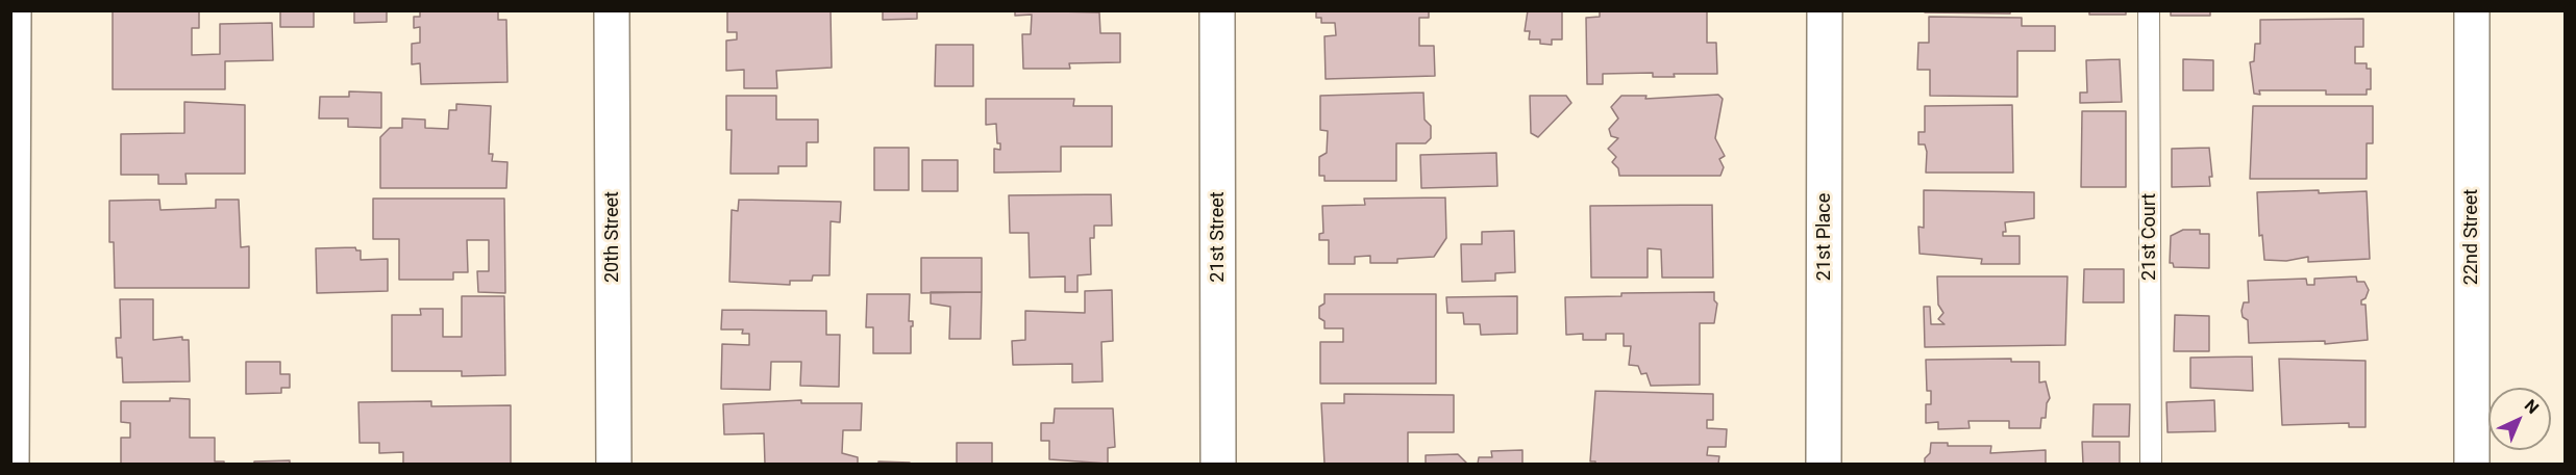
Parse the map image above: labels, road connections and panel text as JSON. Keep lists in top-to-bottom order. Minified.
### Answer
{"streets":{"street":["20th Street","21st Street","21st Place","22nd Street"],"lane":["21st Court"]},"north":"top right"}
